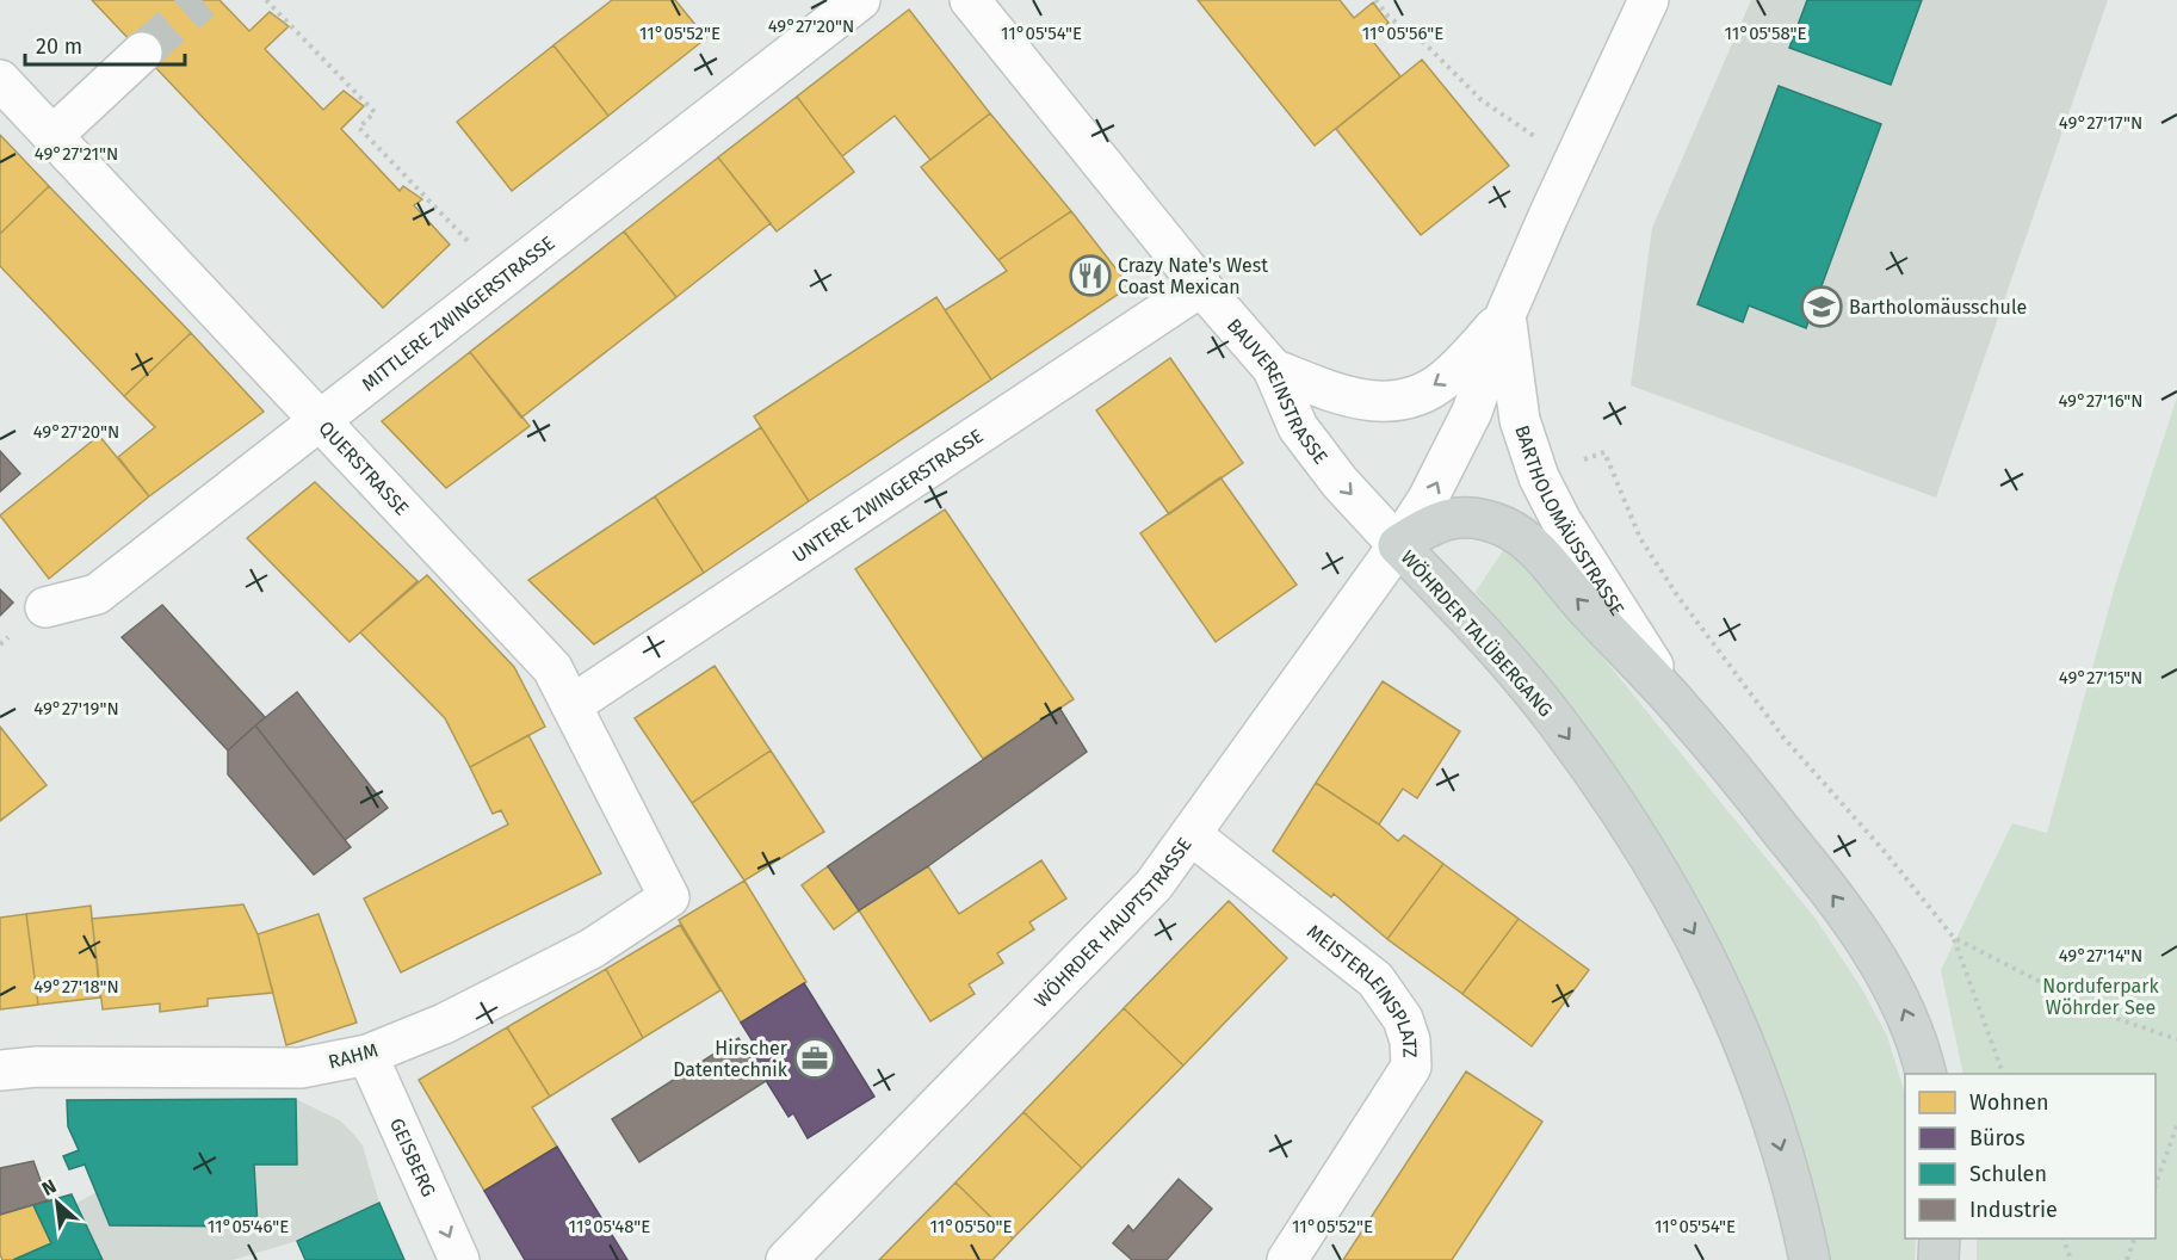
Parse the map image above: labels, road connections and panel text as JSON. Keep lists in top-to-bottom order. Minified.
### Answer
{"streets":{"main road":["WÖHRDER TALÜBERGANG"],"street":["MITTLERE ZWINGERSTRASSE","BAUVEREINSTRASSE","QUERSTRASSE","UNTERE ZWINGERSTRASSE","BARTHOLOMÄUSSTRASSE","WÖHRDER HAUPTSTRASSE","MEISTERLEINSPLATZ","RAHM","GEISBERG"]},"crossings":[["MITTLERE ZWINGERSTRASSE","QUERSTRASSE"],["BAUVEREINSTRASSE","UNTERE ZWINGERSTRASSE"],["BAUVEREINSTRASSE","WÖHRDER TALÜBERGANG"],["BAUVEREINSTRASSE","WÖHRDER HAUPTSTRASSE"],["QUERSTRASSE","UNTERE ZWINGERSTRASSE"],["QUERSTRASSE","RAHM"],["BARTHOLOMÄUSSTRASSE","WÖHRDER TALÜBERGANG"],["WÖHRDER TALÜBERGANG","WÖHRDER HAUPTSTRASSE"],["WÖHRDER HAUPTSTRASSE","MEISTERLEINSPLATZ"],["RAHM","GEISBERG"]],"one_way":["GEISBERG"],"parks":["Norduferpark Wöhrder See"],"places":{"restaurant":["Crazy Nate's West Coast Mexican"],"school or university":["Bartholomäusschule"],"office":["Hirscher Datentechnik"]},"legend":["Wohnen","Büros","Schulen","Industrie"],"scale_bar":"20 m","north":"top left","coordinates":["49°27'20\"N","11°05'52\"E","11°05'54\"E","11°05'56\"E","11°05'58\"E","49°27'17\"N","49°27'21\"N","49°27'16\"N","49°27'15\"N","49°27'19\"N","49°27'14\"N","49°27'18\"N","11°05'46\"E","11°05'48\"E","11°05'50\"E"]}
